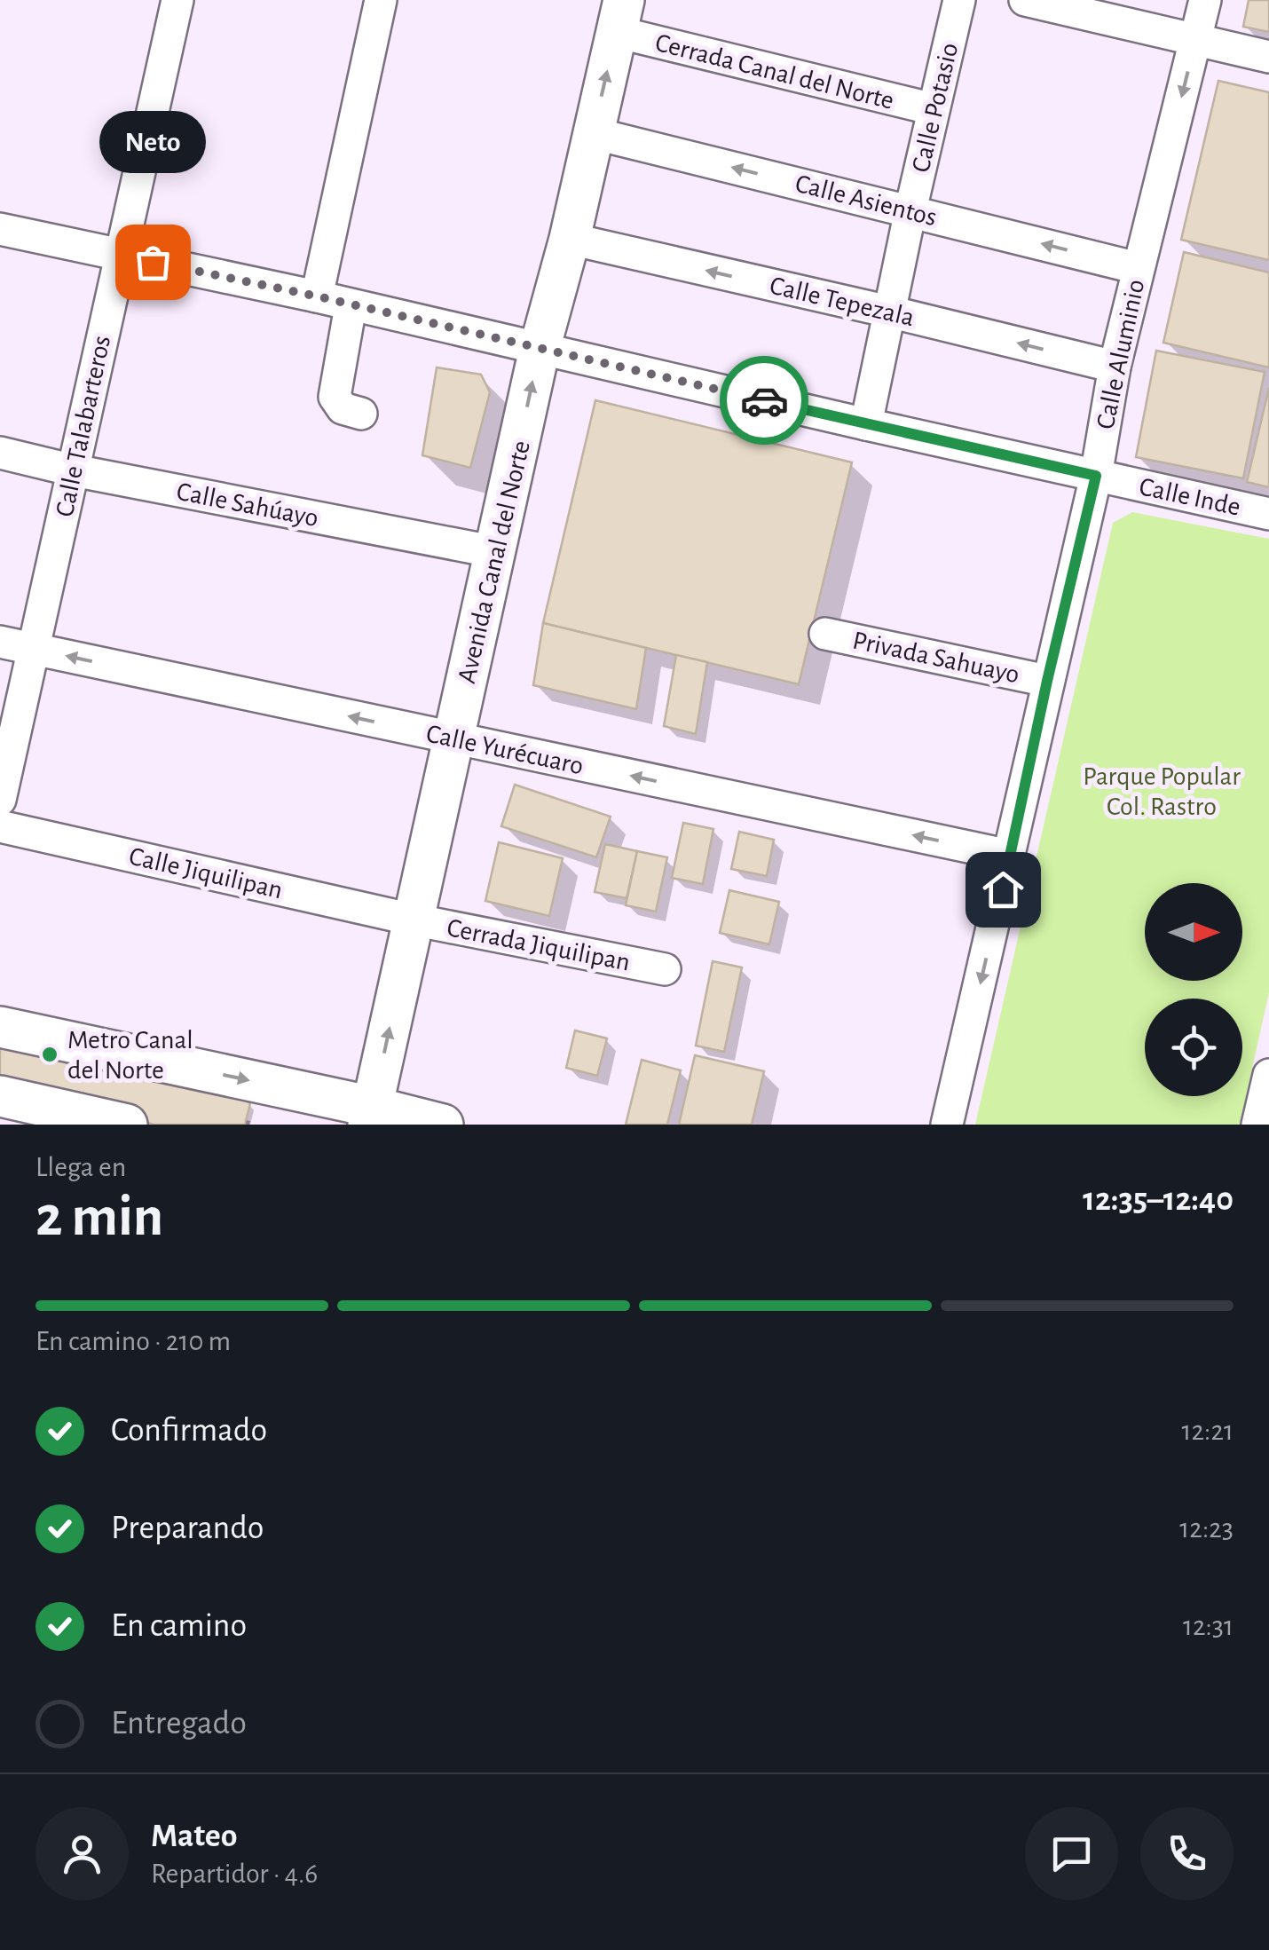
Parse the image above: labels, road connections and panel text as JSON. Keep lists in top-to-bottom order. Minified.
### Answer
{"streets":{"main road":["Avenida Canal del Norte"],"street":["Cerrada Canal del Norte","Calle Potasio","Calle Asientos","Calle Tepezala","Calle Aluminio","Calle Talabarteros","Calle Inde","Calle Sahúayo","Privada Sahuayo","Calle Yurécuaro","Calle Jiquilipan","Cerrada Jiquilipan"]},"crossings":[["Cerrada Canal del Norte","Calle Potasio"],["Cerrada Canal del Norte","Avenida Canal del Norte"],["Calle Potasio","Calle Asientos"],["Calle Potasio","Calle Tepezala"],["Calle Potasio","Calle Inde"],["Calle Asientos","Calle Aluminio"],["Calle Asientos","Avenida Canal del Norte"],["Calle Tepezala","Calle Aluminio"],["Calle Tepezala","Avenida Canal del Norte"],["Calle Aluminio","Calle Inde"],["Calle Aluminio","Privada Sahuayo"],["Calle Aluminio","Calle Yurécuaro"],["Calle Talabarteros","Calle Inde"],["Calle Talabarteros","Calle Sahúayo"],["Calle Talabarteros","Calle Yurécuaro"],["Calle Inde","Avenida Canal del Norte"],["Calle Sahúayo","Avenida Canal del Norte"],["Avenida Canal del Norte","Calle Yurécuaro"],["Avenida Canal del Norte","Calle Jiquilipan"],["Avenida Canal del Norte","Cerrada Jiquilipan"],["Calle Jiquilipan","Cerrada Jiquilipan"]],"one_way":["Calle Tepezala","Calle Aluminio","Avenida Canal del Norte","Calle Yurécuaro"],"parks":["Parque Popular Col. Rastro"],"places":["Neto","Metro Canal del Norte"],"north":"right","page":{"bubble":"Neto","heading":["2 min","Llega en","12:35–12:40"],"panel":["Mateo","Repartidor · 4.6"],"bar":"En camino · 210 m","list":[["Confirmado","12:21"],["Preparando","12:23"],["En camino","12:31"],"Entregado"]}}
